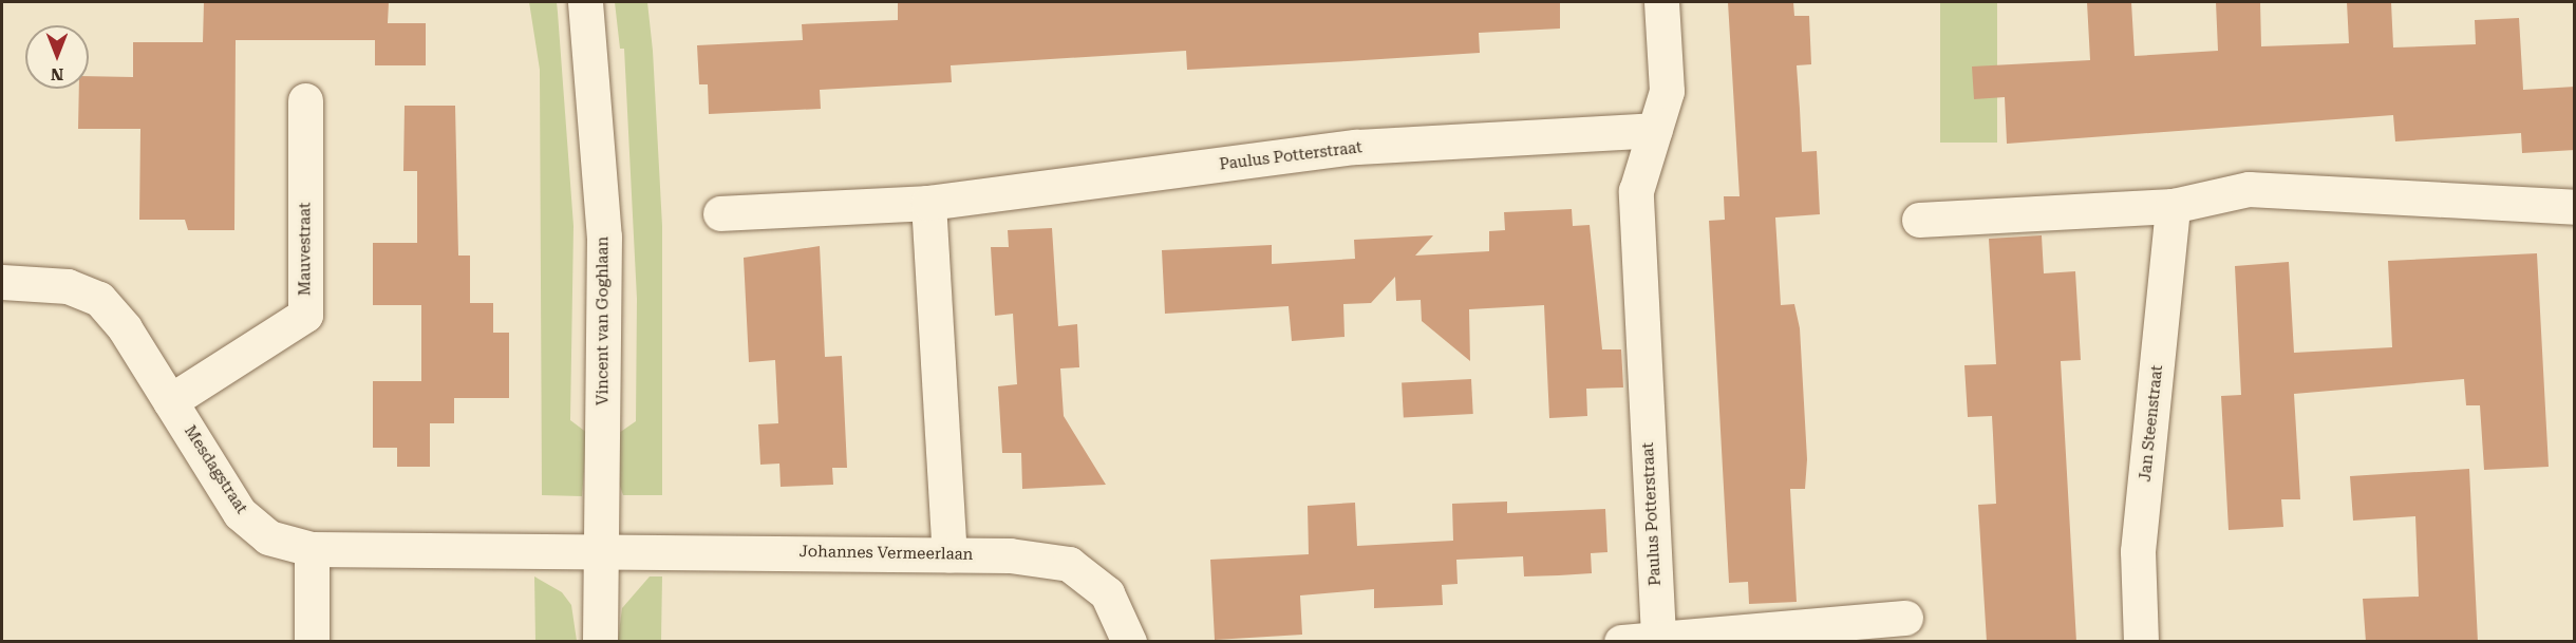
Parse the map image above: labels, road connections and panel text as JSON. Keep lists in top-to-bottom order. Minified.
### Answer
{"streets":{"street":["Paulus Potterstraat","Mauvestraat","Vincent van Goghlaan","Jan Steenstraat","Mesdagstraat","Johannes Vermeerlaan"]},"crossings":[["Mauvestraat","Mesdagstraat"],["Vincent van Goghlaan","Mesdagstraat"],["Vincent van Goghlaan","Johannes Vermeerlaan"],["Mesdagstraat","Johannes Vermeerlaan"]],"north":"bottom"}
